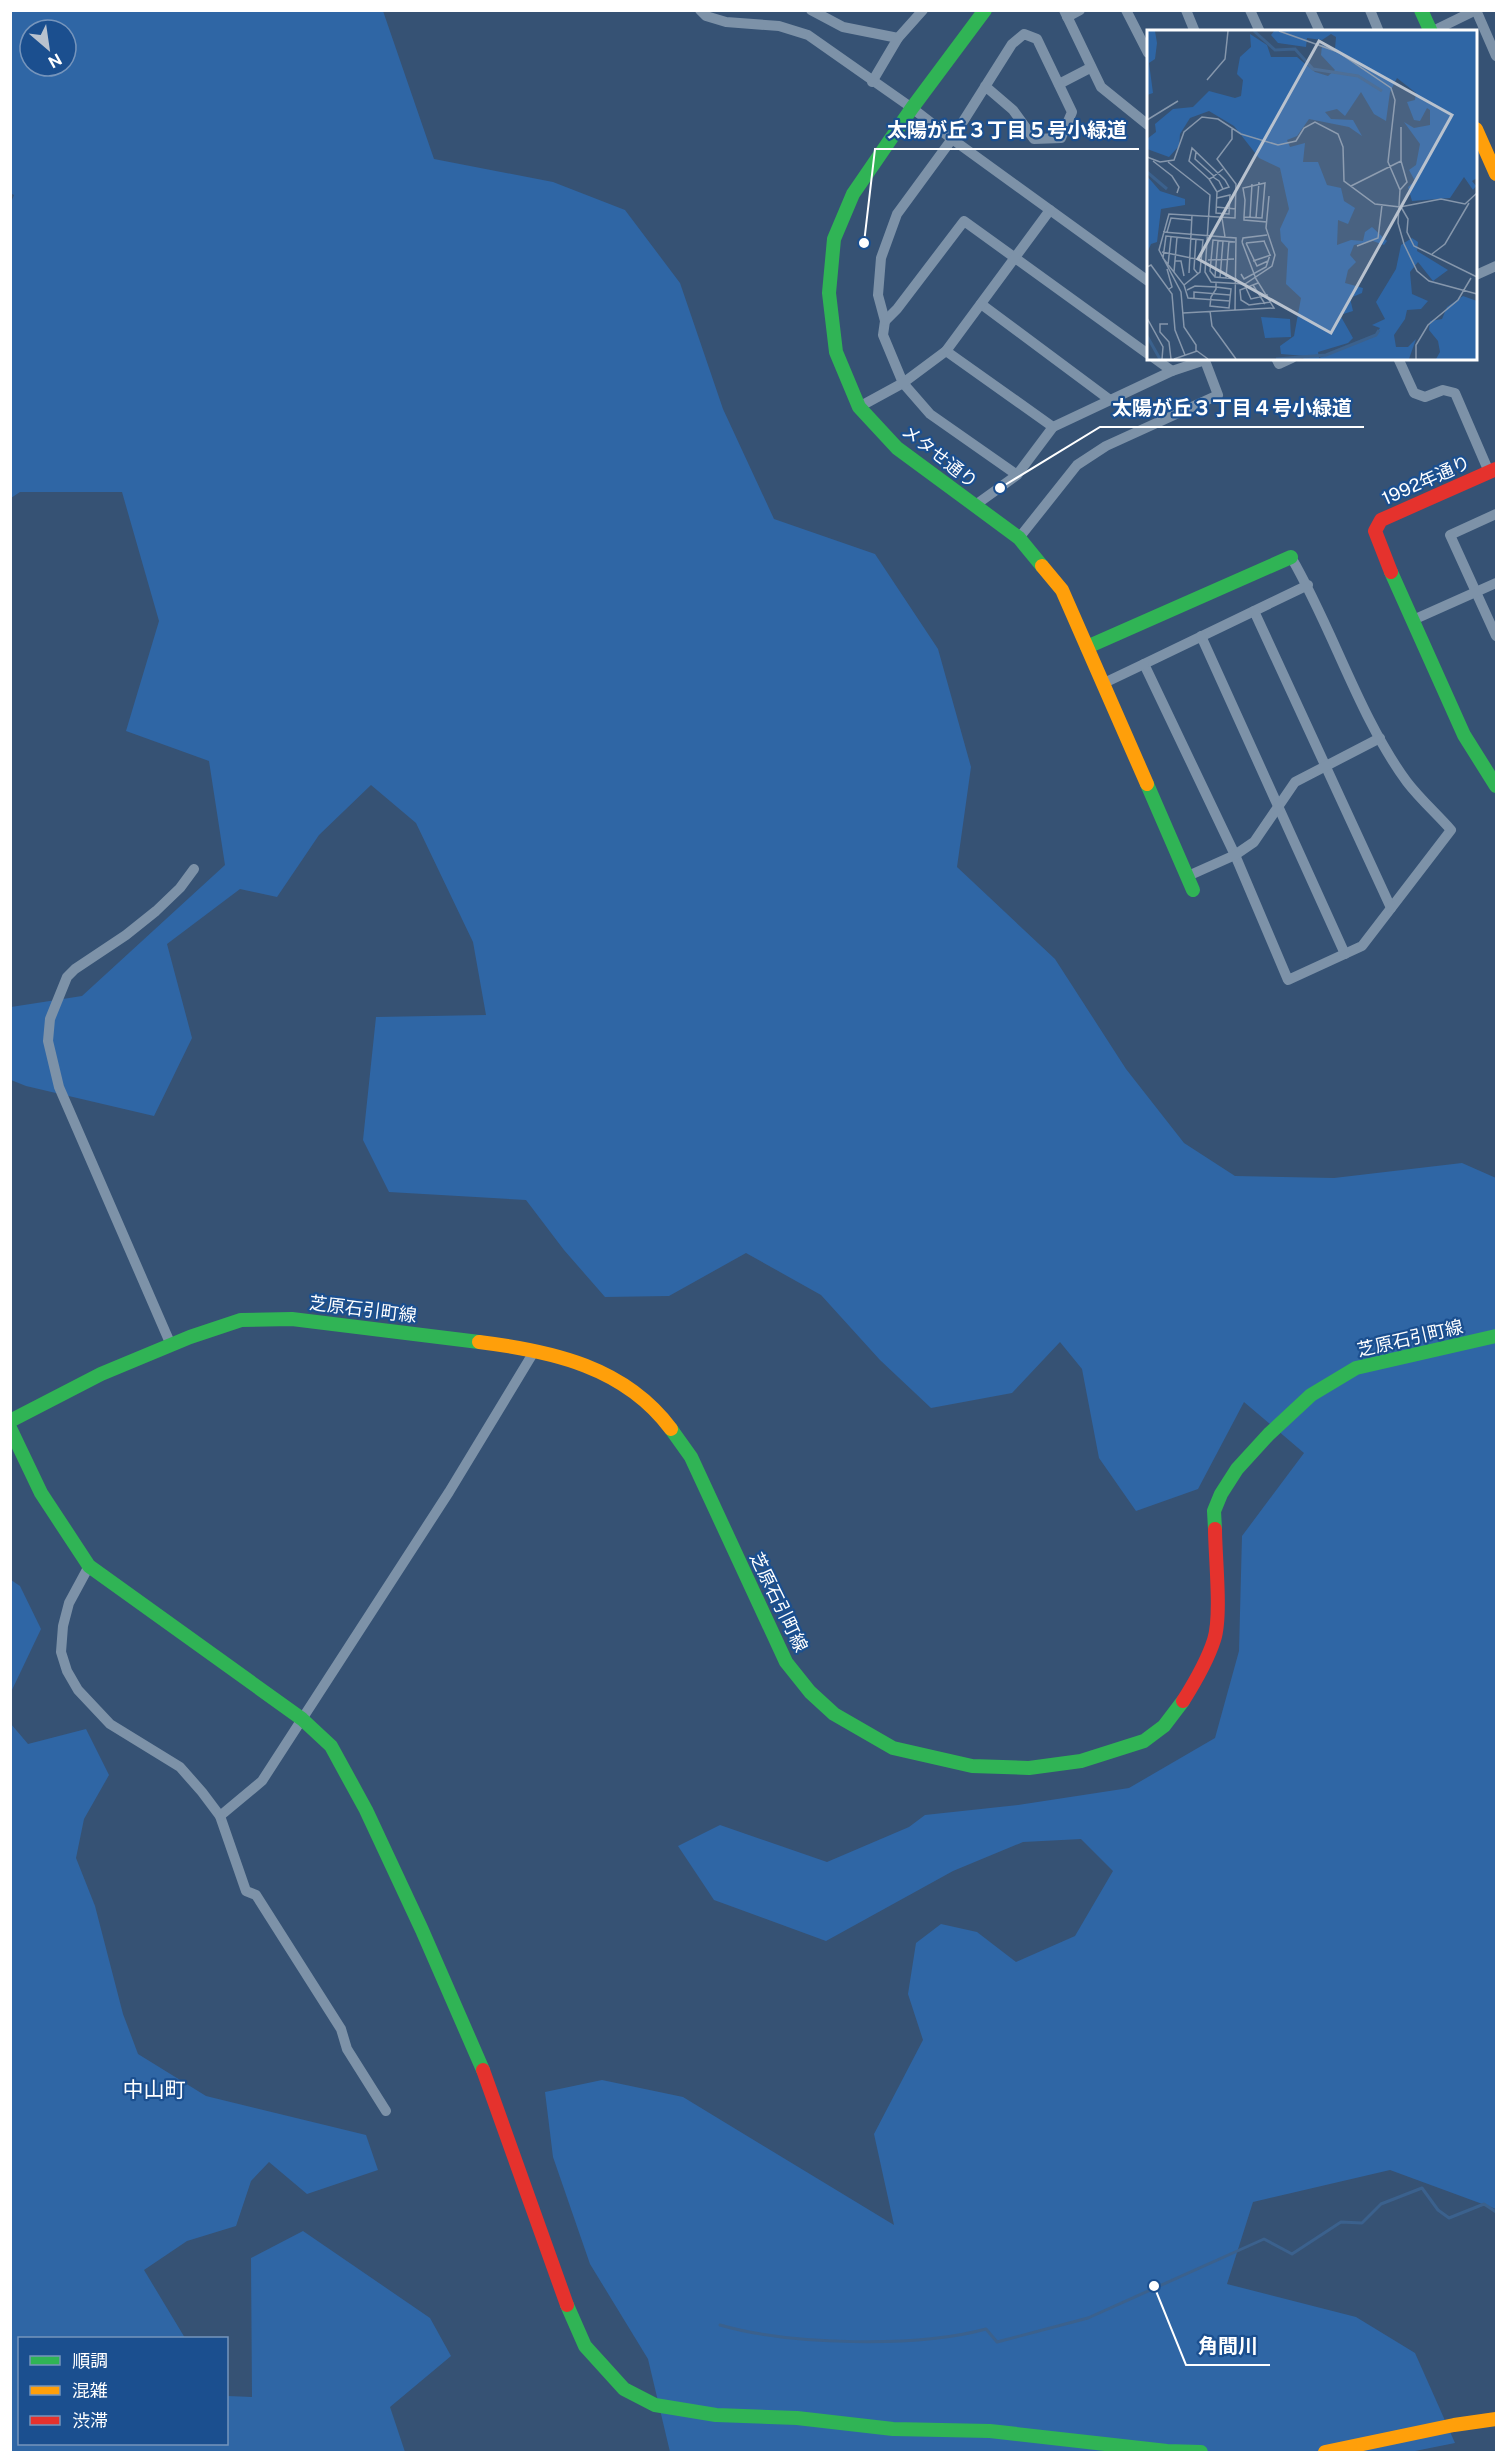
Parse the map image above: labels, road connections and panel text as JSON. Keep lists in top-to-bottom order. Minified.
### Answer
{"streets":{"street":["メタせ通り","1992年通り","芝原石引町線"]},"districts":["中山町"],"places":["太陽が丘３丁目５号小緑道","太陽が丘３丁目４号小緑道","角間川"],"legend":["順調","混雑","渋滞"],"north":"bottom right"}
